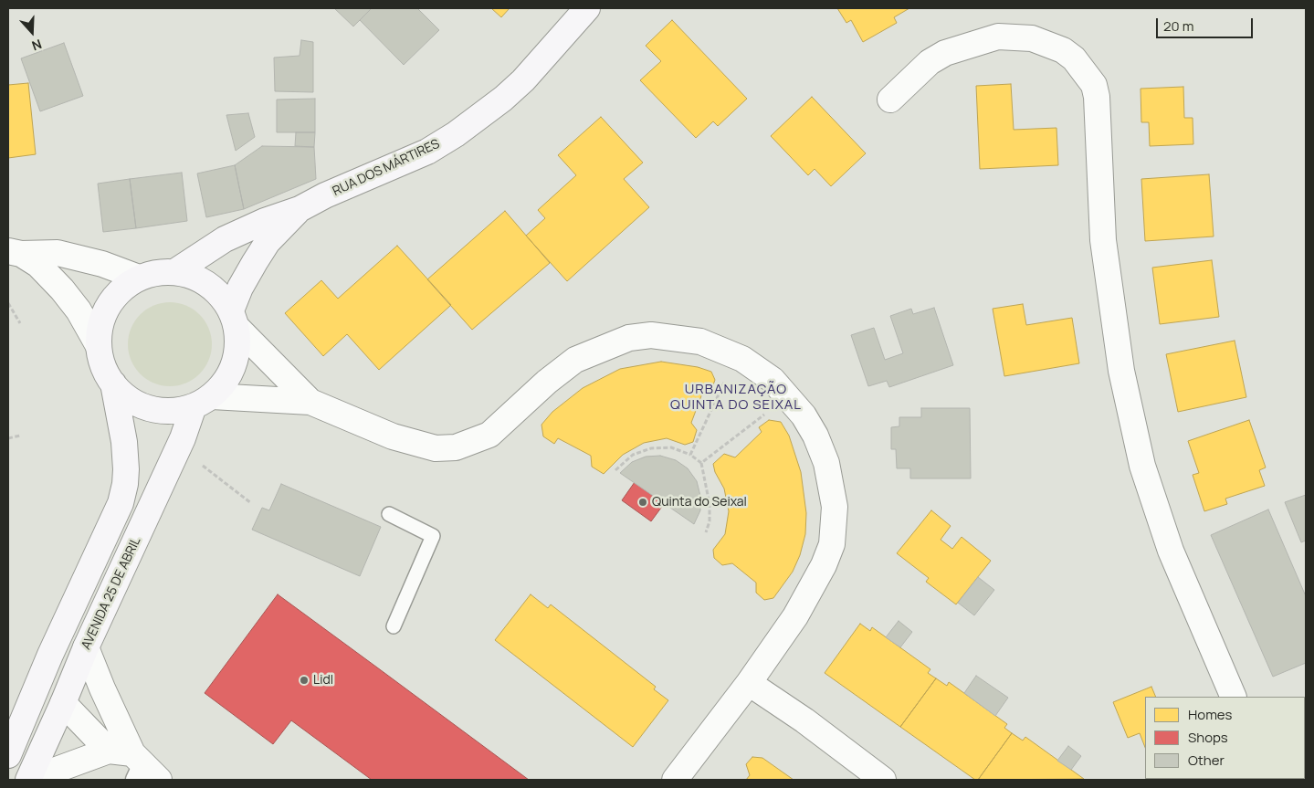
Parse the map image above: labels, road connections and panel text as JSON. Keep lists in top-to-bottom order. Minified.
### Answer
{"streets":{"main road":["RUA DOS MÁRTIRES","AVENIDA 25 DE ABRIL"]},"crossings":[["RUA DOS MÁRTIRES","AVENIDA 25 DE ABRIL"]],"districts":["URBANIZAÇÃO QUINTA DO SEIXAL"],"places":["Quinta do Seixal","Lidl"],"legend":["Homes","Shops","Other"],"scale_bar":"20 m","north":"bottom"}
